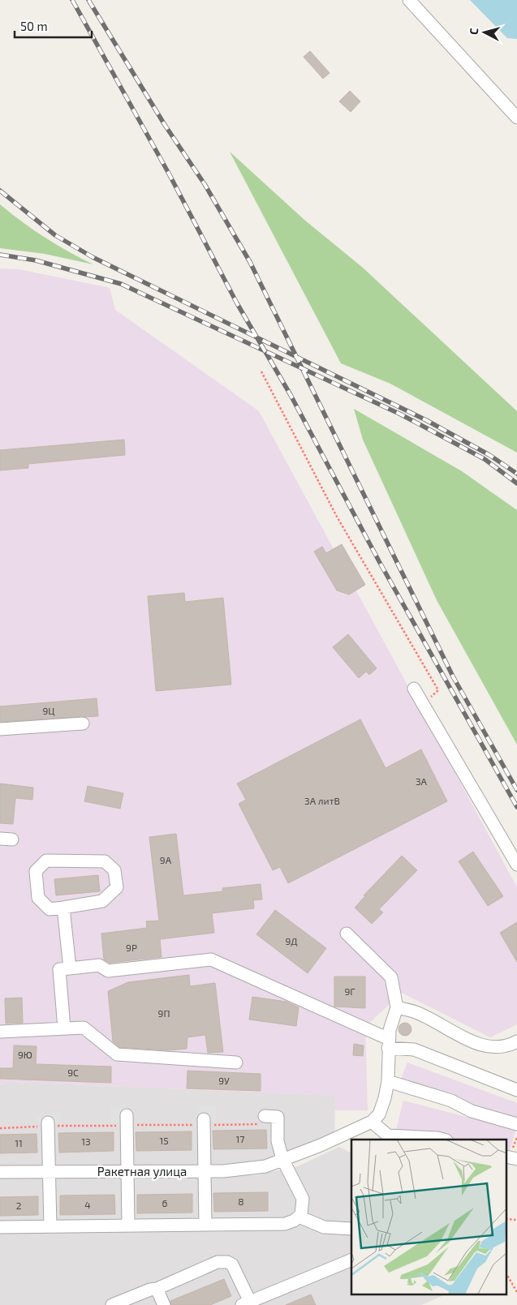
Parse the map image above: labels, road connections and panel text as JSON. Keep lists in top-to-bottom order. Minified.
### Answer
{"streets":{"street":["Ракетная улица"]},"house_numbers":["9Ц","3А","3А литВ","9А","9Д","9Р","9Г","9П","9Ю","9С","9У","17","15","13","11","8","6","4","2"],"scale_bar":"50 m","north":"left"}
